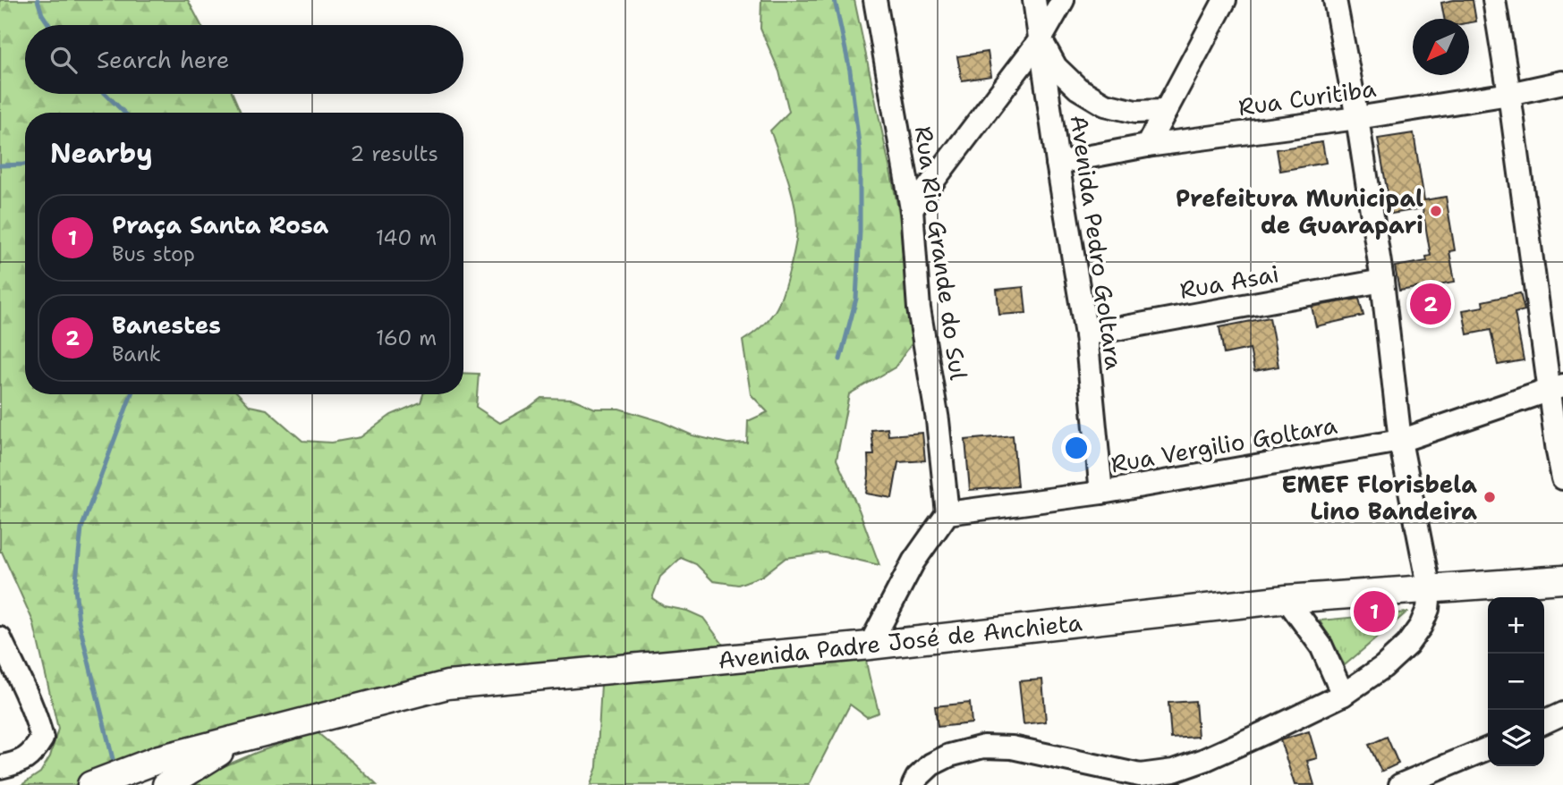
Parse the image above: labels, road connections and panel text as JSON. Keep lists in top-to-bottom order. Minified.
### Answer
{"streets":{"main road":["Avenida Padre José de Anchieta"],"street":["Rua Curitiba","Avenida Pedro Goltara","Rua Rio Grande do Sul","Rua Asai","Rua Vergilio Goltara"]},"crossings":[["Rua Curitiba","Avenida Pedro Goltara"],["Avenida Pedro Goltara","Rua Asai"],["Avenida Pedro Goltara","Rua Vergilio Goltara"],["Rua Rio Grande do Sul","Rua Vergilio Goltara"]],"places":["Prefeitura Municipal de Guarapari","EMEF Florisbela Lino Bandeira"],"north":"bottom left","page":{"search":"Search here","heading":["Nearby","2 results"],"list":[{"mark":"1","name":"Praça Santa Rosa","note":"Bus stop","value":"140 m"},{"mark":"2","name":"Banestes","note":"Bank","value":"160 m"}],"pins":["2","1"],"map_buttons":["+","−"]}}
